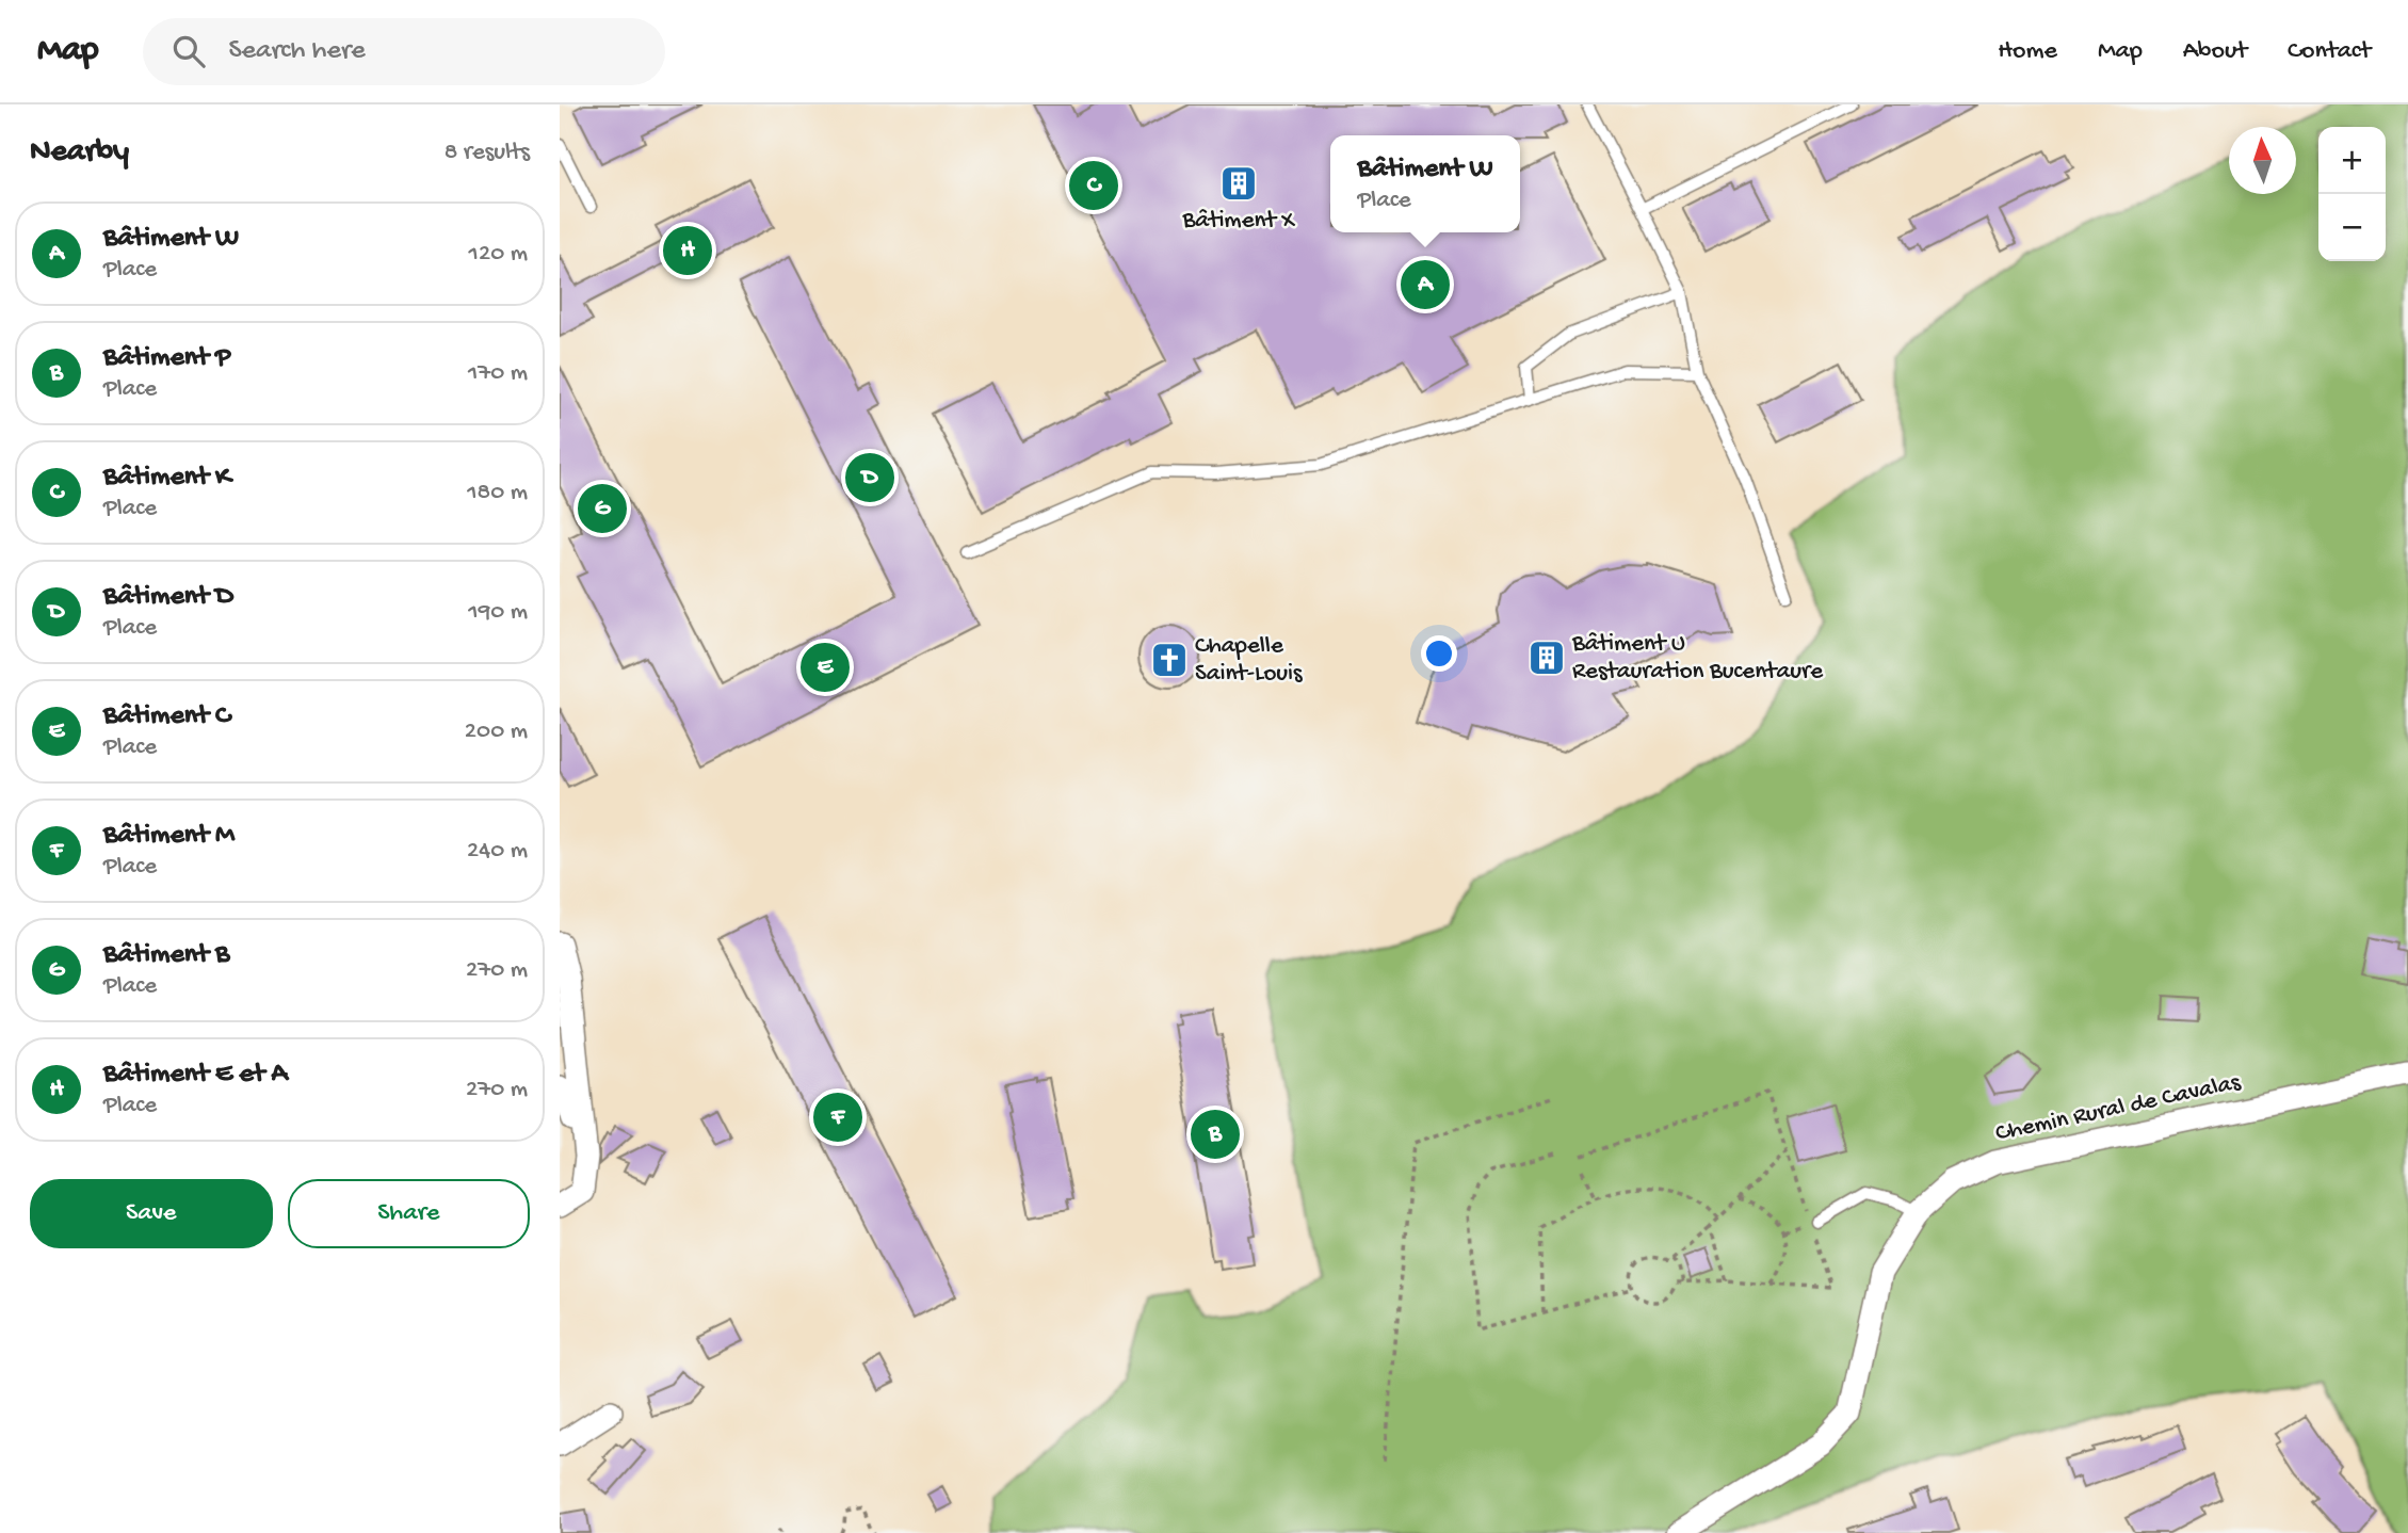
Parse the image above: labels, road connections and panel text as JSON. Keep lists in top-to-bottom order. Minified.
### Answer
{"streets":{"street":["Chemin Rural de Cavalas"]},"places":{"building":["Bâtiment X","Bâtiment U Restauration Bucentaure"],"church":["Chapelle Saint-Louis"]},"north":"top","page":{"header":"Map","search":"Search here","nav":["Home","Map","About","Contact"],"heading":["Nearby","8 results"],"map_buttons":["+","−"],"popup":["Bâtiment W","Place"],"pins":["C","H","A","D","G","E","F","B"],"list":[{"mark":"A","name":"Bâtiment W","note":"Place","value":"120 m"},{"mark":"B","name":"Bâtiment P","note":"Place","value":"170 m"},{"mark":"C","name":"Bâtiment K","note":"Place","value":"180 m"},{"mark":"D","name":"Bâtiment D","note":"Place","value":"190 m"},{"mark":"E","name":"Bâtiment C","note":"Place","value":"200 m"},{"mark":"F","name":"Bâtiment M","note":"Place","value":"240 m"},{"mark":"G","name":"Bâtiment B","note":"Place","value":"270 m"},{"mark":"H","name":"Bâtiment E et A","note":"Place","value":"270 m"}],"buttons":["Save","Share"]}}
